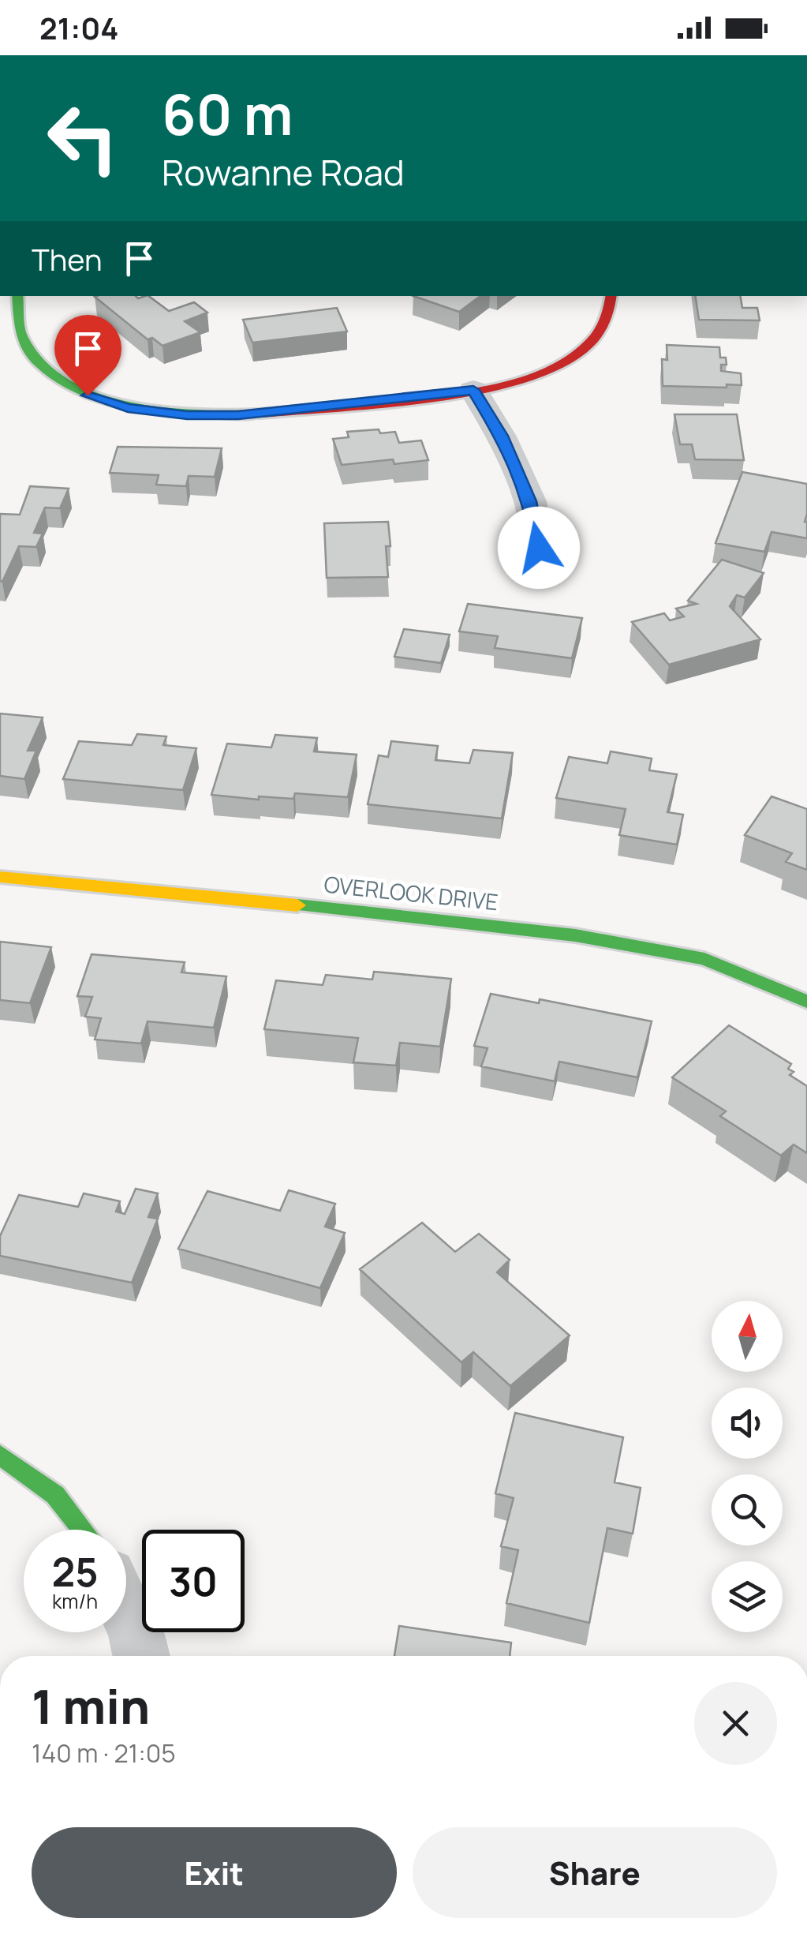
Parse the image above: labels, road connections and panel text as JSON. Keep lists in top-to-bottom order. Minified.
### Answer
{"streets":{"street":["OVERLOOK DRIVE"]},"north":"top","page":{"status":"21:04","turn":["60 m","Rowanne Road"],"then":"Then","speed":"25 km/h","limit":"30","heading":["1 min","140 m · 21:05"],"buttons":["Exit","Share"]}}
